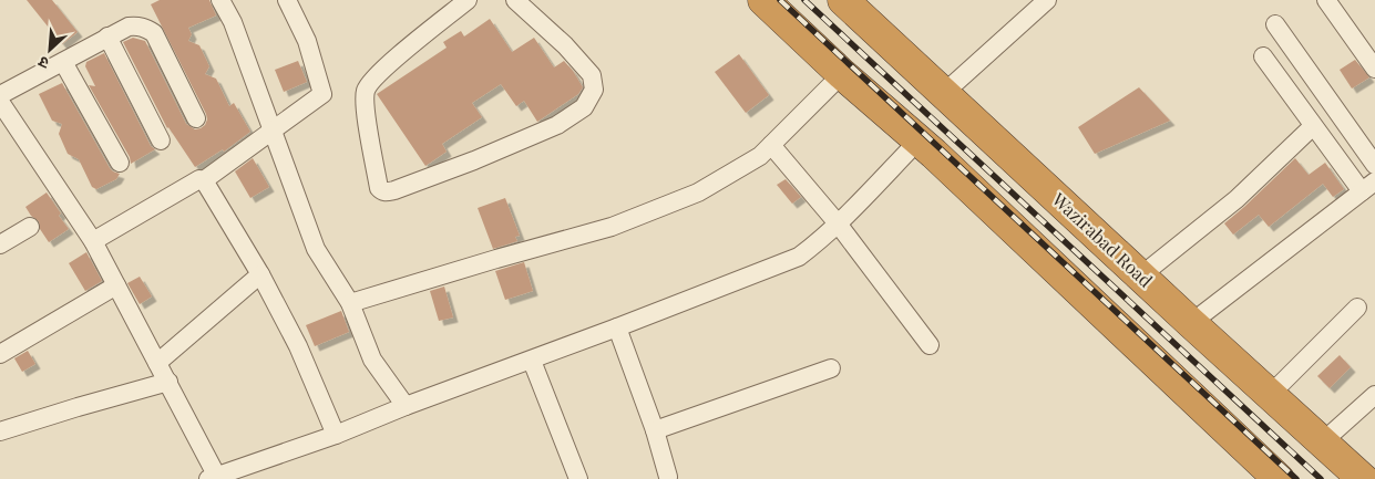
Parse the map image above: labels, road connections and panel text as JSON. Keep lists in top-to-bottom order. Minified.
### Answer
{"streets":{"highway":["Wazirabad Road"]},"north":"bottom left"}
